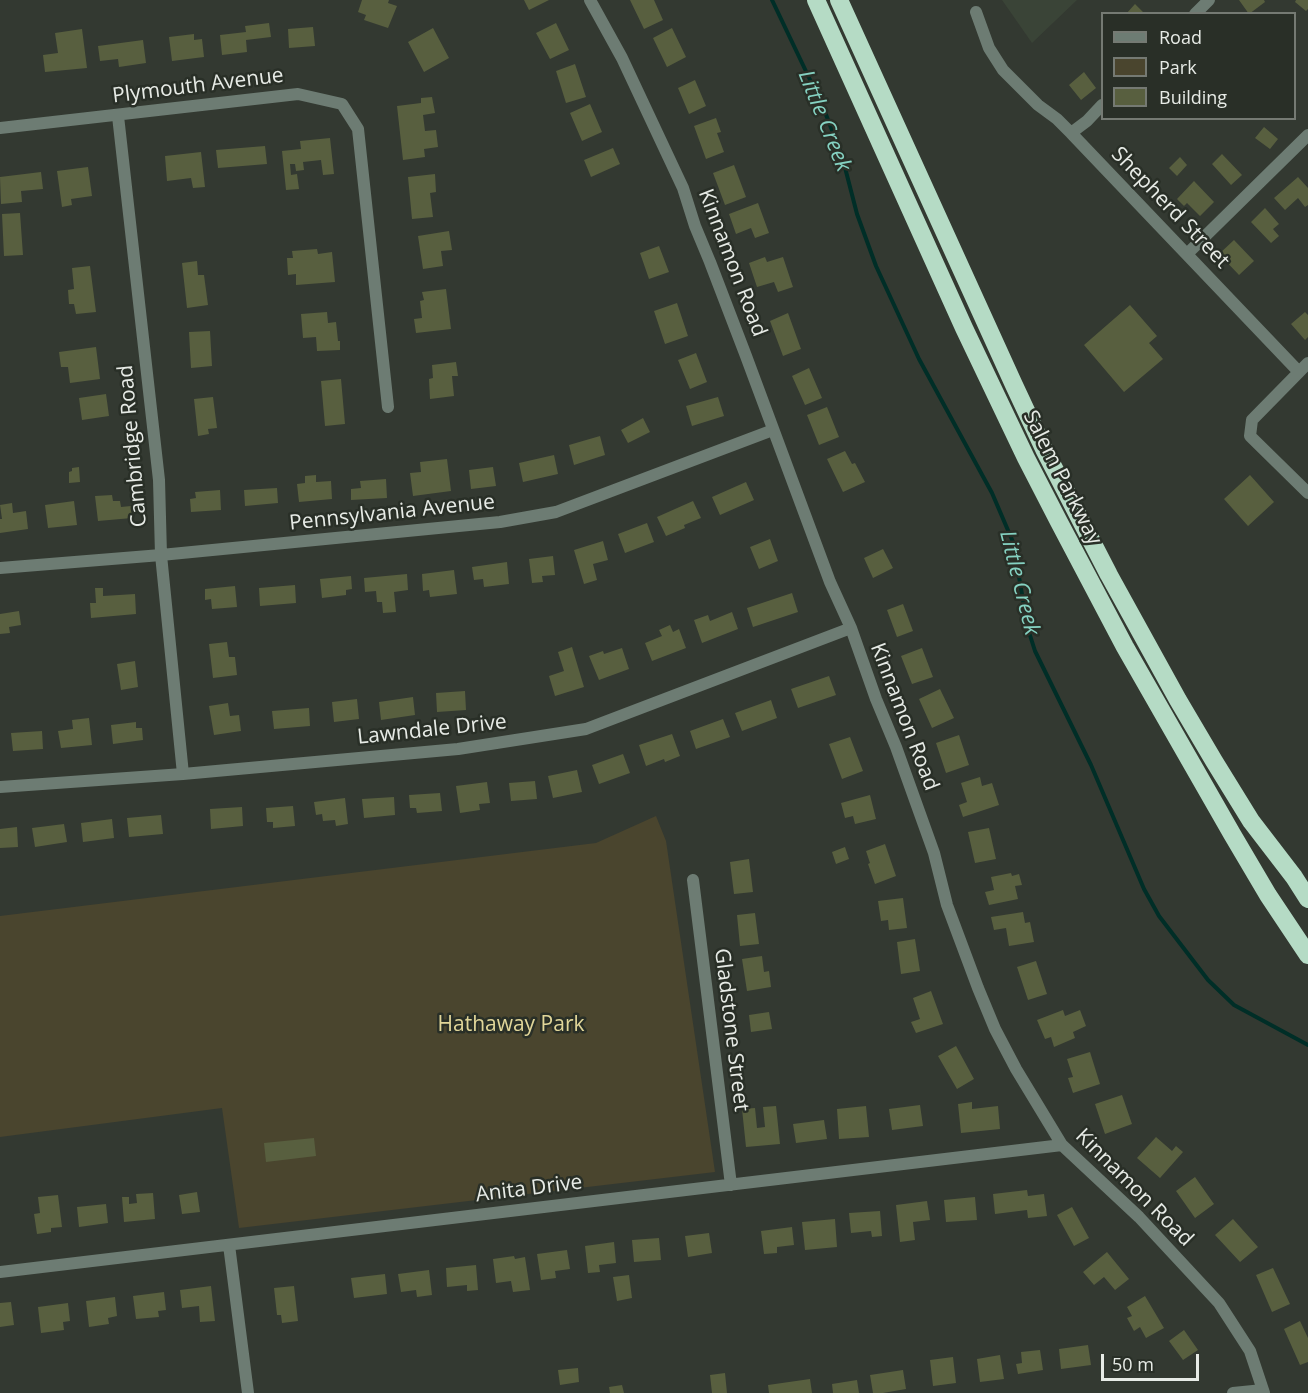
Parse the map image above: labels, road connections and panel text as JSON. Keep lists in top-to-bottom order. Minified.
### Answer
{"streets":{"highway":["Salem Parkway"],"street":["Plymouth Avenue","Shepherd Street","Kinnamon Road","Cambridge Road","Pennsylvania Avenue","Lawndale Drive","Gladstone Street","Anita Drive"]},"crossings":[["Plymouth Avenue","Cambridge Road"],["Kinnamon Road","Pennsylvania Avenue"],["Kinnamon Road","Lawndale Drive"],["Kinnamon Road","Anita Drive"],["Cambridge Road","Pennsylvania Avenue"],["Cambridge Road","Lawndale Drive"],["Gladstone Street","Anita Drive"]],"water":["Little Creek"],"parks":["Hathaway Park"],"legend":["Road","Park","Building"],"scale_bar":"50 m"}
